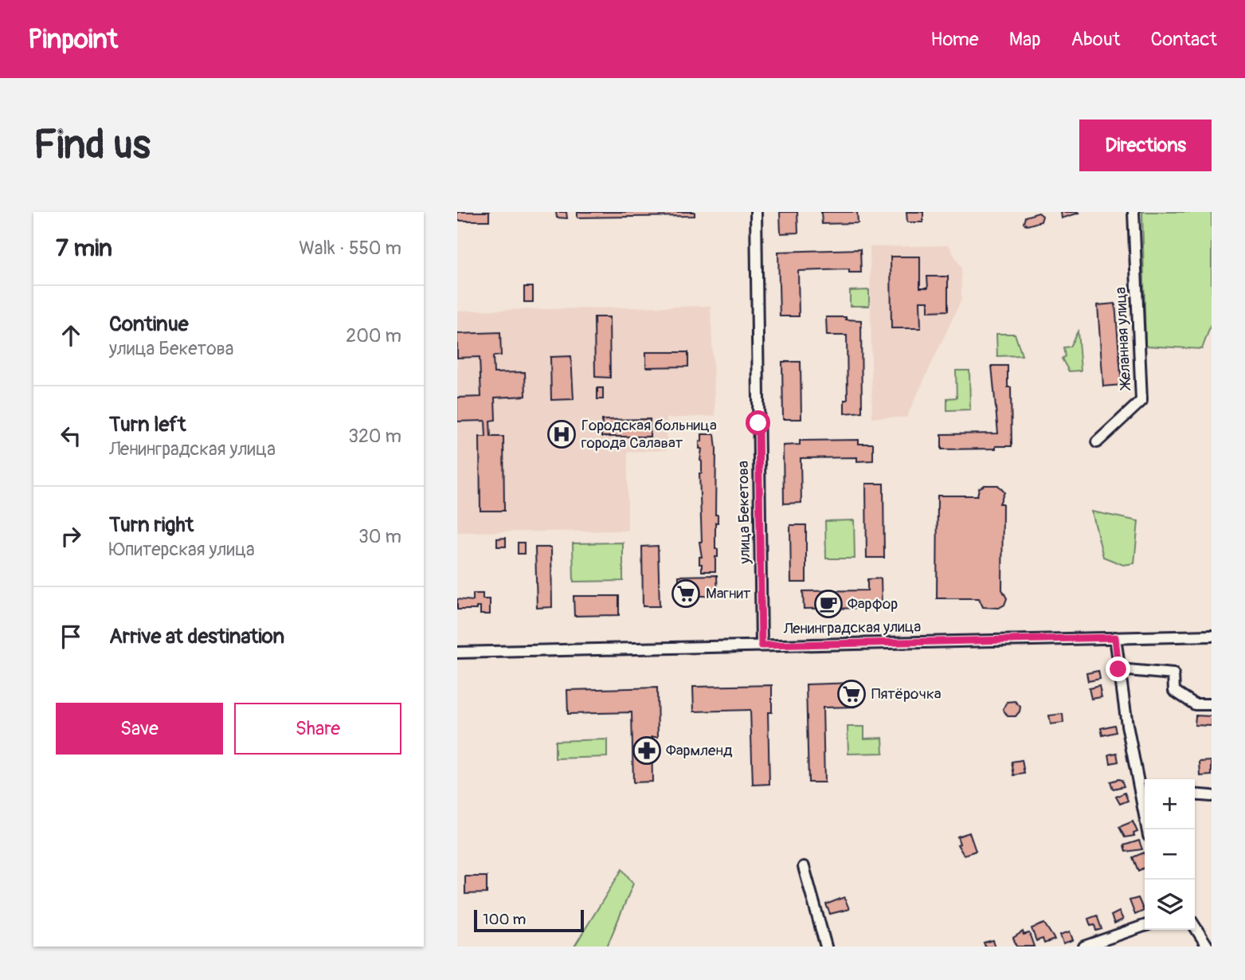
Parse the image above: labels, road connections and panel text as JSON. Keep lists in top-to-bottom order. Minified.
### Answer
{"streets":{"street":["Желанная улица","улица Бекетова","Ленинградская улица"]},"crossings":[["улица Бекетова","Ленинградская улица"]],"places":{"hospital":["Городская больница города Салават"],"supermarket":["Магнит","Пятёрочка"],"cafe":["Фарфор"],"pharmacy":["Фармленд"]},"scale_bar":"100 m","page":{"header":"Pinpoint","nav":["Home","Map","About","Contact"],"buttons":["Directions",["Save","Share"]],"title":"Find us","heading":["7 min","Walk · 550 m"],"list":[["Continue","улица Бекетова","200 m"],["Turn left","Ленинградская улица","320 m"],["Turn right","Юпитерская улица","30 m"],"Arrive at destination"],"map_buttons":["+","−"],"scale":"100 m"}}
